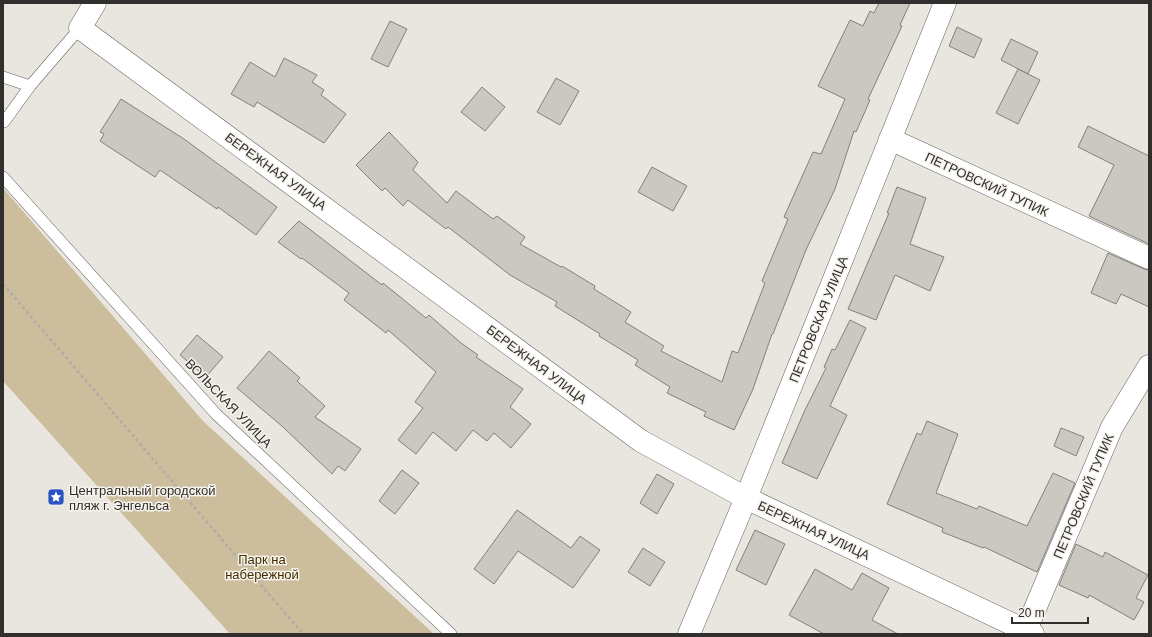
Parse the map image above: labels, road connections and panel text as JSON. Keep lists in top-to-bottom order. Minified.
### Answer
{"streets":{"street":["БЕРЕЖНАЯ УЛИЦА","ПЕТРОВСКИЙ ТУПИК","ПЕТРОВСКАЯ УЛИЦА"],"lane":["ВОЛЬСКАЯ УЛИЦА"]},"crossings":[["БЕРЕЖНАЯ УЛИЦА","ПЕТРОВСКИЙ ТУПИК"],["БЕРЕЖНАЯ УЛИЦА","ПЕТРОВСКАЯ УЛИЦА"],["ПЕТРОВСКИЙ ТУПИК","ПЕТРОВСКАЯ УЛИЦА"]],"parks":["Парк на набережной"],"places":{"place":["Центральный городской пляж г. Энгельса"]},"scale_bar":"20 m"}
